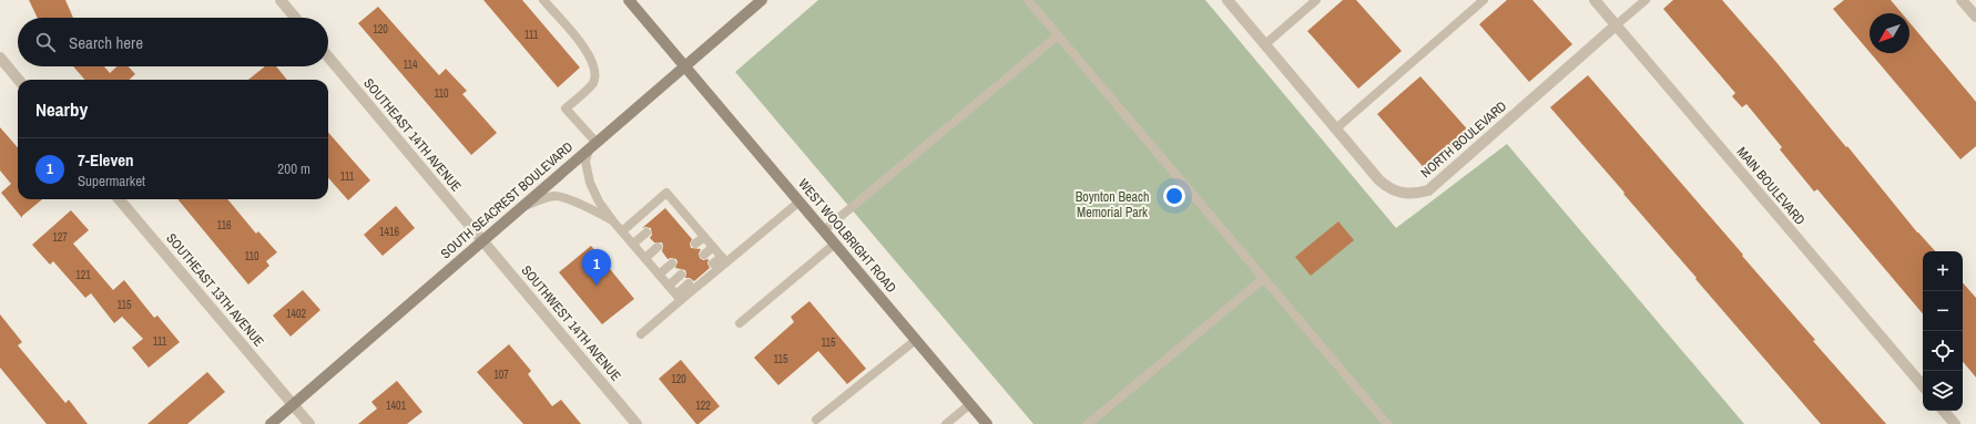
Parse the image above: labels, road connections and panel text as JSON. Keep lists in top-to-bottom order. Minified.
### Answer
{"streets":{"street":["SOUTHEAST 14TH AVENUE","NORTH BOULEVARD","MAIN BOULEVARD","SOUTH SEACREST BOULEVARD","WEST WOOLBRIGHT ROAD","SOUTHEAST 13TH AVENUE","SOUTHWEST 14TH AVENUE"]},"crossings":[["SOUTHEAST 14TH AVENUE","SOUTH SEACREST BOULEVARD"],["SOUTHEAST 14TH AVENUE","SOUTHWEST 14TH AVENUE"],["NORTH BOULEVARD","MAIN BOULEVARD"],["SOUTH SEACREST BOULEVARD","WEST WOOLBRIGHT ROAD"],["SOUTH SEACREST BOULEVARD","SOUTHEAST 13TH AVENUE"],["SOUTH SEACREST BOULEVARD","SOUTHWEST 14TH AVENUE"]],"parks":["Boynton Beach Memorial Park"],"house_numbers":["120","111","114","110","111","116","1416","127","110","121","115","1402","111","115","115","107","120","1401","122"],"north":"bottom left","page":{"search":"Search here","heading":"Nearby","list":[{"mark":"1","name":"7-Eleven","note":"Supermarket","value":"200 m"}],"pins":"1","map_buttons":["+","−"]}}
